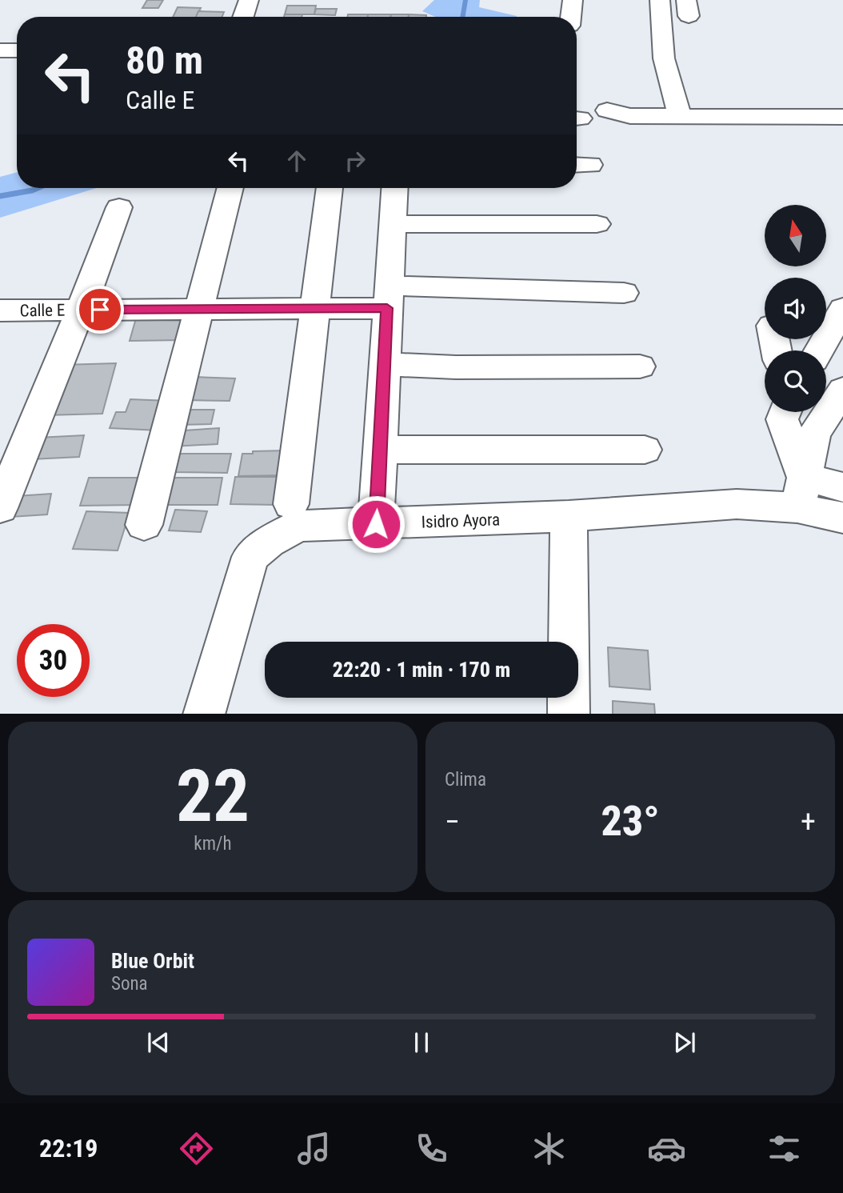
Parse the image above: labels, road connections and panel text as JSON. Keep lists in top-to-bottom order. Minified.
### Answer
{"streets":{"street":["Calle E","Isidro Ayora"]},"north":"top","page":{"turn":["80 m","Calle E"],"limit":"30","trip":"22:20 · 1 min · 170 m","tile":[["22","km/h"],"Clima"],"heat":["−","23°","+"],"song":["Blue Orbit","Sona"],"tabs":"22:19"}}
